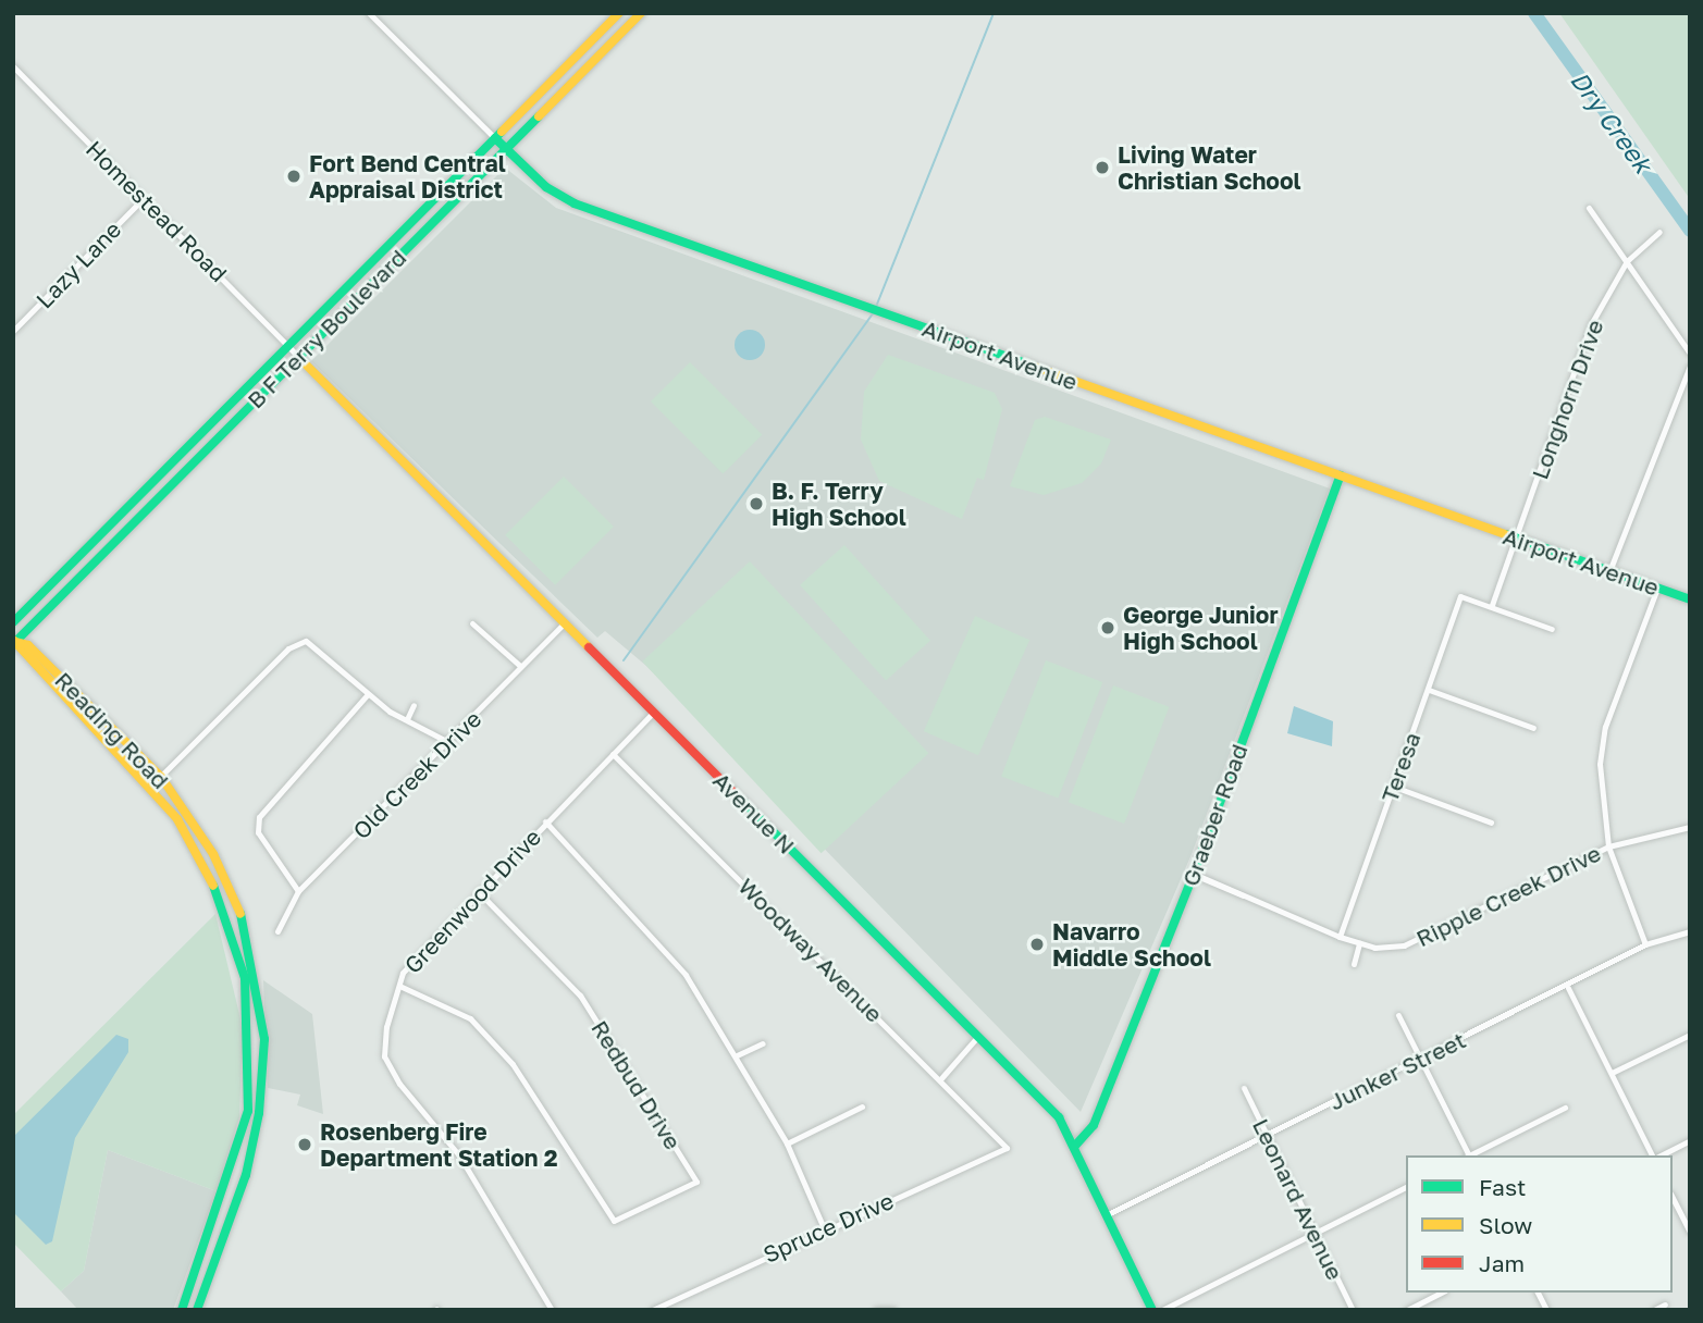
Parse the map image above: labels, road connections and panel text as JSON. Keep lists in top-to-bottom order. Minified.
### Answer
{"streets":{"street":["Homestead Road","Lazy Lane","B F Terry Boulevard","Airport Avenue","Longhorn Drive","Reading Road","Teresa","Old Creek Drive","Avenue N","Graeber Road","Ripple Creek Drive","Greenwood Drive","Woodway Avenue","Junker Street","Redbud Drive","Leonard Avenue","Spruce Drive"]},"crossings":[["Homestead Road","Lazy Lane"],["Homestead Road","B F Terry Boulevard"],["Homestead Road","Avenue N"],["B F Terry Boulevard","Airport Avenue"],["B F Terry Boulevard","Reading Road"],["B F Terry Boulevard","Avenue N"],["Airport Avenue","Longhorn Drive"],["Airport Avenue","Graeber Road"],["Longhorn Drive","Teresa"],["Teresa","Ripple Creek Drive"],["Old Creek Drive","Avenue N"],["Avenue N","Graeber Road"],["Avenue N","Greenwood Drive"],["Avenue N","Junker Street"],["Graeber Road","Ripple Creek Drive"],["Greenwood Drive","Woodway Avenue"],["Greenwood Drive","Redbud Drive"],["Woodway Avenue","Spruce Drive"],["Junker Street","Leonard Avenue"]],"water":["Dry Creek"],"places":["Living Water Christian School","Fort Bend Central Appraisal District","B. F. Terry High School","George Junior High School","Navarro Middle School","Rosenberg Fire Department Station 2"],"legend":["Fast","Slow","Jam"]}
